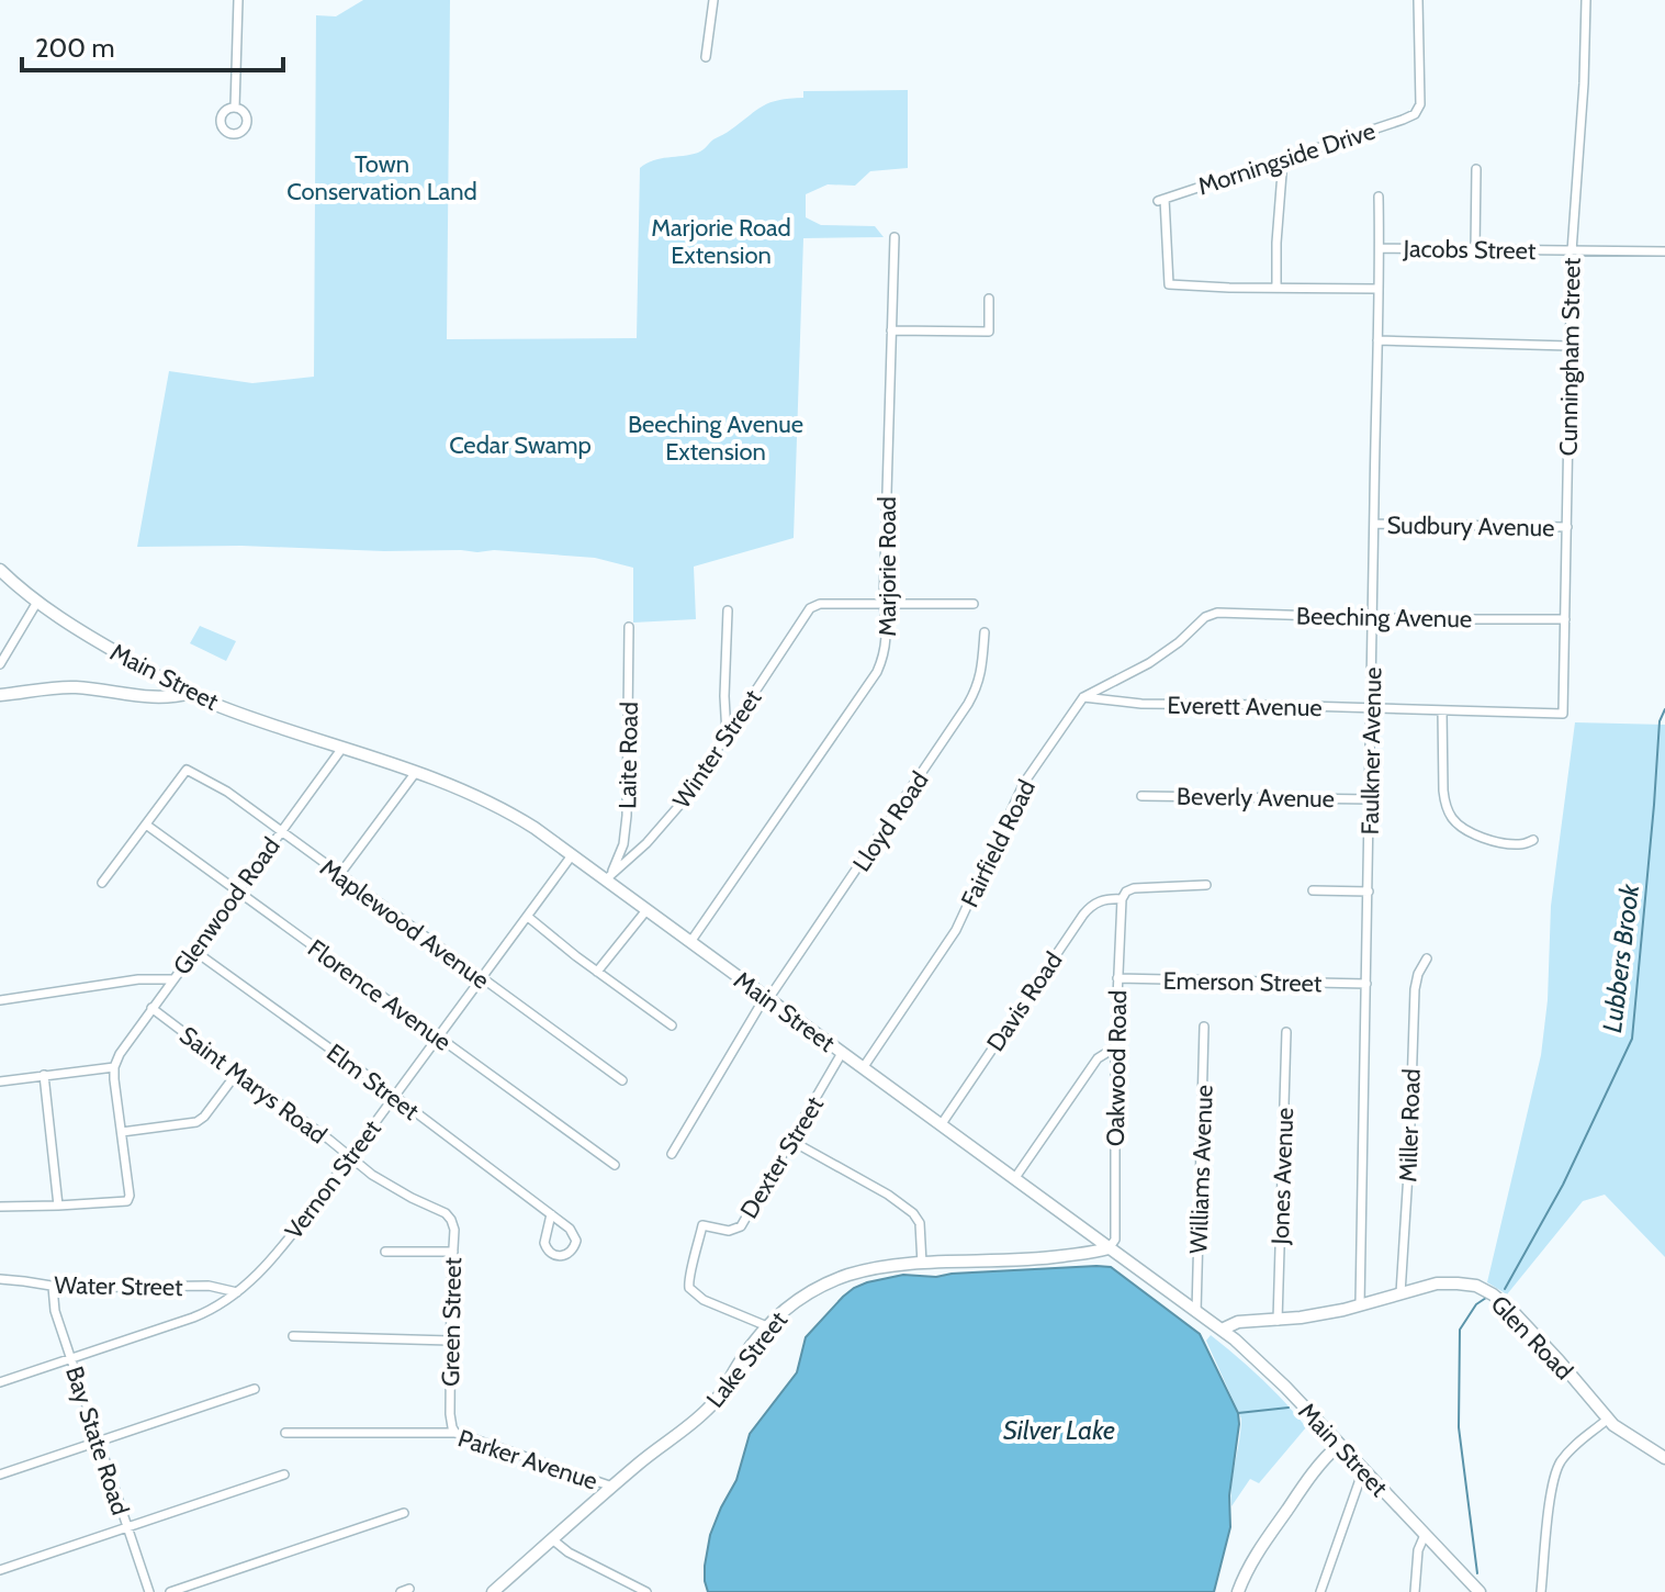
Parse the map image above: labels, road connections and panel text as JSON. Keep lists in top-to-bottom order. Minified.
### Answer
{"streets":{"main road":["Main Street","Glen Road","Lake Street"],"street":["Morningside Drive","Jacobs Street","Cunningham Street","Sudbury Avenue","Marjorie Road","Beeching Avenue","Everett Avenue","Winter Street","Faulkner Avenue","Laite Road","Beverly Avenue","Lloyd Road","Fairfield Road","Glenwood Road","Maplewood Avenue","Emerson Street","Florence Avenue","Davis Road","Oakwood Road","Elm Street","Saint Marys Road","Miller Road","Dexter Street","Williams Avenue","Jones Avenue","Vernon Street","Water Street","Green Street","Bay State Road","Parker Avenue"]},"crossings":[["Jacobs Street","Cunningham Street"],["Jacobs Street","Faulkner Avenue"],["Cunningham Street","Sudbury Avenue"],["Cunningham Street","Beeching Avenue"],["Cunningham Street","Everett Avenue"],["Sudbury Avenue","Faulkner Avenue"],["Marjorie Road","Main Street"],["Marjorie Road","Winter Street"],["Beeching Avenue","Faulkner Avenue"],["Beeching Avenue","Fairfield Road"],["Main Street","Winter Street"],["Main Street","Laite Road"],["Main Street","Lloyd Road"],["Main Street","Fairfield Road"],["Main Street","Glenwood Road"],["Main Street","Davis Road"],["Main Street","Oakwood Road"],["Main Street","Dexter Street"],["Main Street","Williams Avenue"],["Main Street","Vernon Street"],["Main Street","Glen Road"],["Main Street","Lake Street"],["Everett Avenue","Faulkner Avenue"],["Everett Avenue","Fairfield Road"],["Winter Street","Laite Road"],["Faulkner Avenue","Beverly Avenue"],["Faulkner Avenue","Emerson Street"],["Faulkner Avenue","Glen Road"],["Glenwood Road","Maplewood Avenue"],["Glenwood Road","Florence Avenue"],["Glenwood Road","Elm Street"],["Glenwood Road","Saint Marys Road"],["Maplewood Avenue","Florence Avenue"],["Maplewood Avenue","Vernon Street"],["Emerson Street","Oakwood Road"],["Florence Avenue","Vernon Street"],["Davis Road","Oakwood Road"],["Oakwood Road","Lake Street"],["Elm Street","Vernon Street"],["Saint Marys Road","Vernon Street"],["Saint Marys Road","Green Street"],["Miller Road","Glen Road"],["Dexter Street","Lake Street"],["Jones Avenue","Glen Road"],["Vernon Street","Water Street"],["Vernon Street","Bay State Road"],["Water Street","Bay State Road"],["Green Street","Parker Avenue"],["Lake Street","Parker Avenue"]],"water":["Lubbers Brook","Silver Lake"],"parks":["Town Conservation Land","Marjorie Road Extension","Beeching Avenue Extension","Cedar Swamp"],"scale_bar":"200 m"}
